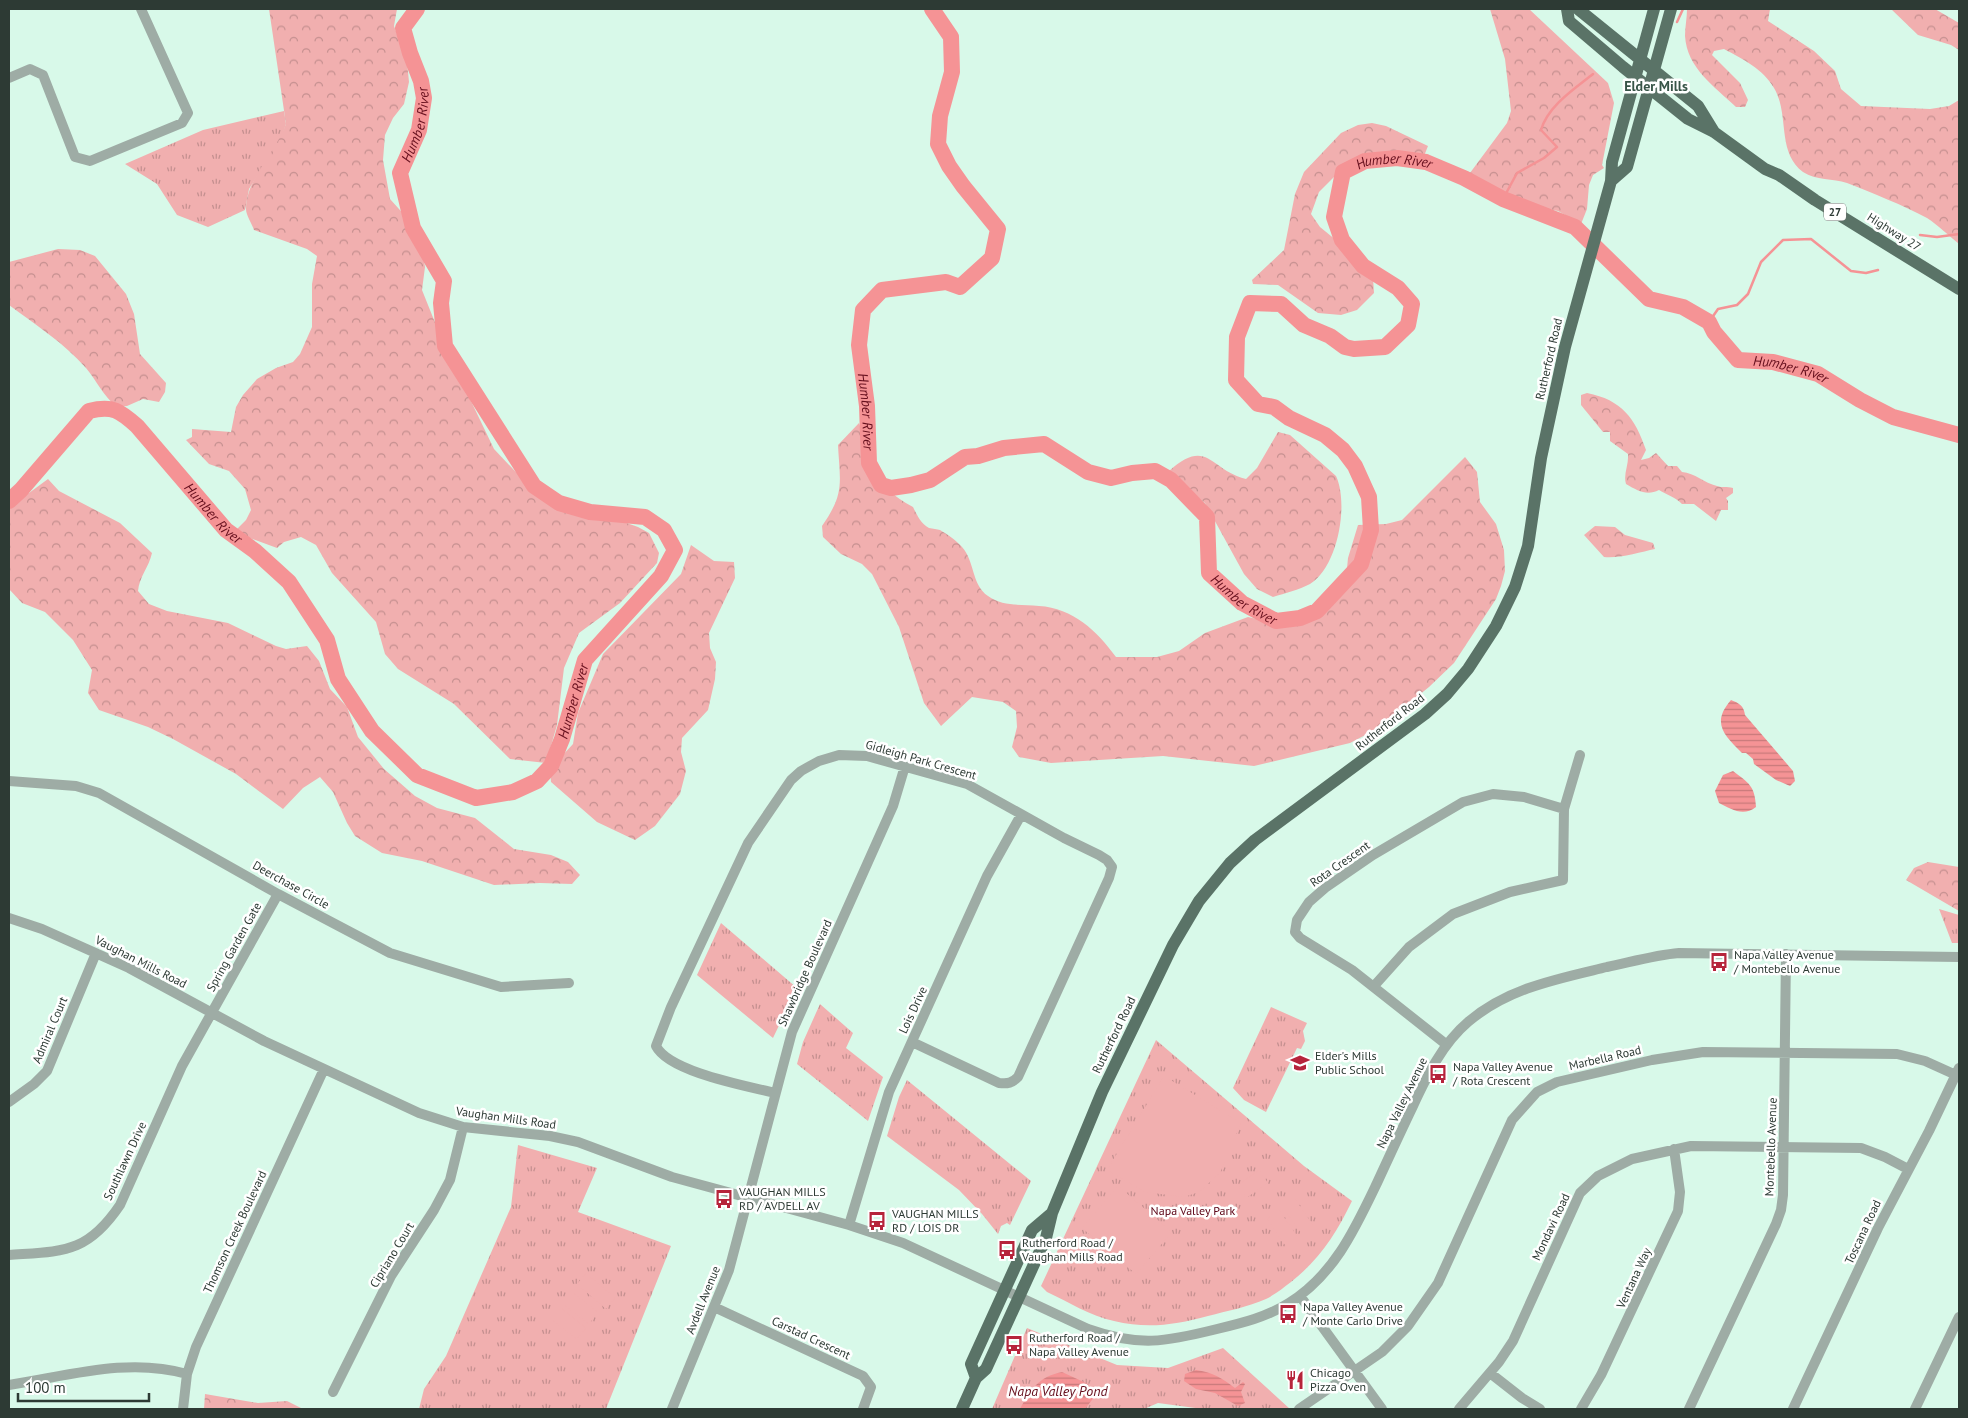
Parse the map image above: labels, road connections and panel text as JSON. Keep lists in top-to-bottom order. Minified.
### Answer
{"streets":{"main road":["27","Highway 27","Rutherford Road"],"street":["Gidleigh Park Crescent","Rota Crescent","Deerchase Circle","Spring Garden Gate","Vaughan Mills Road","Shawbridge Boulevard","Lois Drive","Admiral Court","Marbella Road","Napa Valley Avenue","Montebello Avenue","Southlawn Drive","Mondavi Road","Thomson Creek Boulevard","Toscana Road","Cipriano Court","Ventana Way","Avdell Avenue","Carstad Crescent"]},"crossings":[["Highway 27","Rutherford Road"],["Rutherford Road","Vaughan Mills Road"],["Rutherford Road","Napa Valley Avenue"],["Gidleigh Park Crescent","Shawbridge Boulevard"],["Gidleigh Park Crescent","Lois Drive"],["Rota Crescent","Napa Valley Avenue"],["Deerchase Circle","Spring Garden Gate"],["Spring Garden Gate","Vaughan Mills Road"],["Spring Garden Gate","Southlawn Drive"],["Vaughan Mills Road","Shawbridge Boulevard"],["Vaughan Mills Road","Lois Drive"],["Vaughan Mills Road","Admiral Court"],["Vaughan Mills Road","Napa Valley Avenue"],["Vaughan Mills Road","Southlawn Drive"],["Vaughan Mills Road","Thomson Creek Boulevard"],["Vaughan Mills Road","Cipriano Court"],["Vaughan Mills Road","Avdell Avenue"],["Shawbridge Boulevard","Avdell Avenue"],["Marbella Road","Montebello Avenue"],["Marbella Road","Toscana Road"],["Napa Valley Avenue","Montebello Avenue"],["Montebello Avenue","Mondavi Road"],["Mondavi Road","Toscana Road"],["Mondavi Road","Ventana Way"],["Avdell Avenue","Carstad Crescent"]],"districts":["Elder Mills"],"water":["Humber River","Napa Valley Pond"],"parks":["Napa Valley Park"],"places":{"bus stop":["Napa Valley Avenue / Montebello Avenue","Napa Valley Avenue / Rota Crescent","VAUGHAN MILLS RD / AVDELL AV","VAUGHAN MILLS RD / LOIS DR","Rutherford Road / Vaughan Mills Road","Napa Valley Avenue / Monte Carlo Drive","Rutherford Road / Napa Valley Avenue"],"school or university":["Elder's Mills Public School"],"restaurant":["Chicago Pizza Oven"]},"scale_bar":"100 m"}
